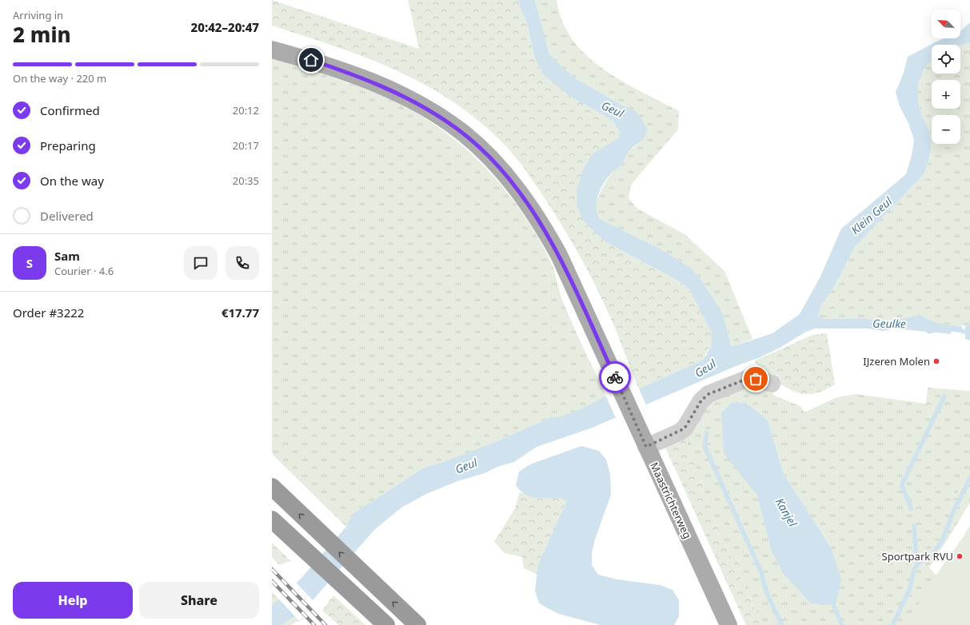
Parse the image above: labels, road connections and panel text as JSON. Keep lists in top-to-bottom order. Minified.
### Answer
{"streets":{"main road":["Maastrichterweg"]},"water":["Geul","Klein Geul","Geulke","Kanjel"],"places":["IJzeren Molen","Sportpark RVU"],"north":"top left","page":{"heading":["2 min","Arriving in","20:42–20:47"],"panel":["Sam","Courier · 4.6","Order #3222","€17.77"],"map_buttons":["+","−"],"bar":"On the way · 220 m","list":[["Confirmed","20:12"],["Preparing","20:17"],["On the way","20:35"],"Delivered"],"round":"S","buttons":["Help","Share"]}}
